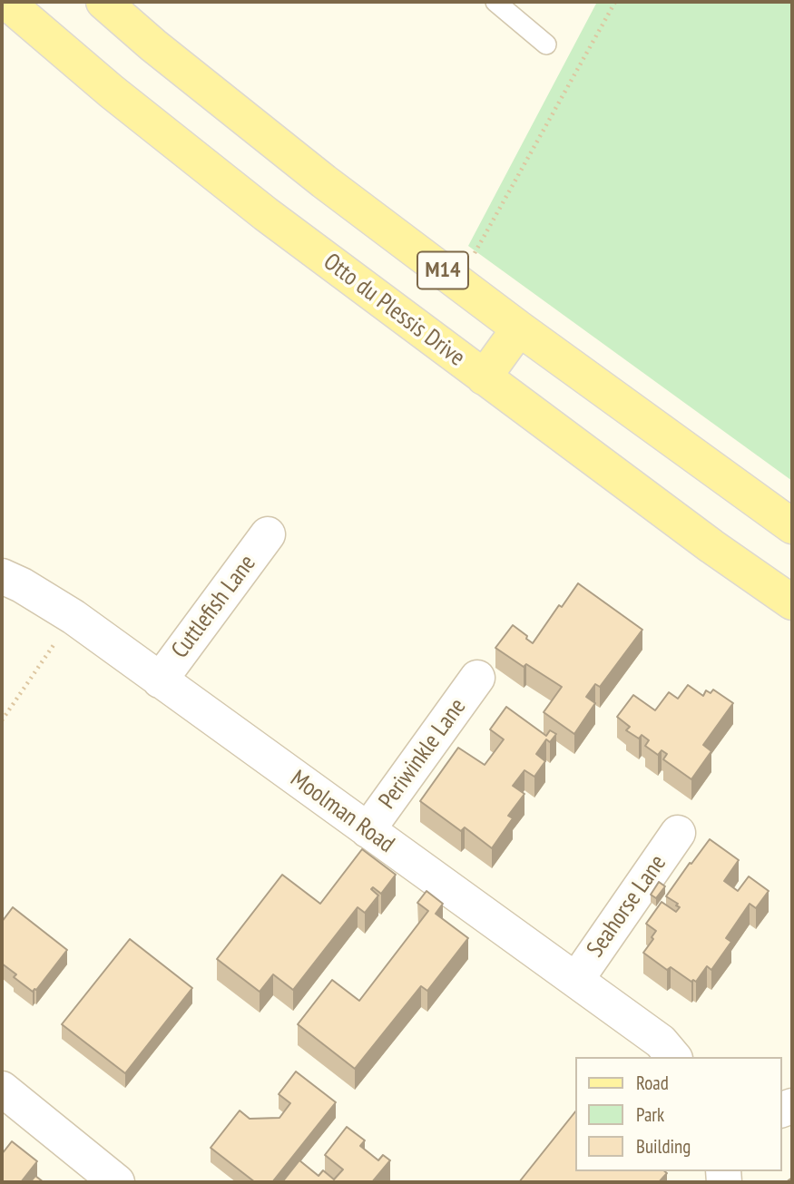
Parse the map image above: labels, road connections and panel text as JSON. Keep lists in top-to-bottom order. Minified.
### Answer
{"streets":{"main road":["M14","Otto du Plessis Drive"],"street":["Cuttlefish Lane","Periwinkle Lane","Moolman Road","Seahorse Lane"]},"crossings":[["Cuttlefish Lane","Moolman Road"],["Periwinkle Lane","Moolman Road"],["Moolman Road","Seahorse Lane"]],"legend":["Road","Park","Building"]}
